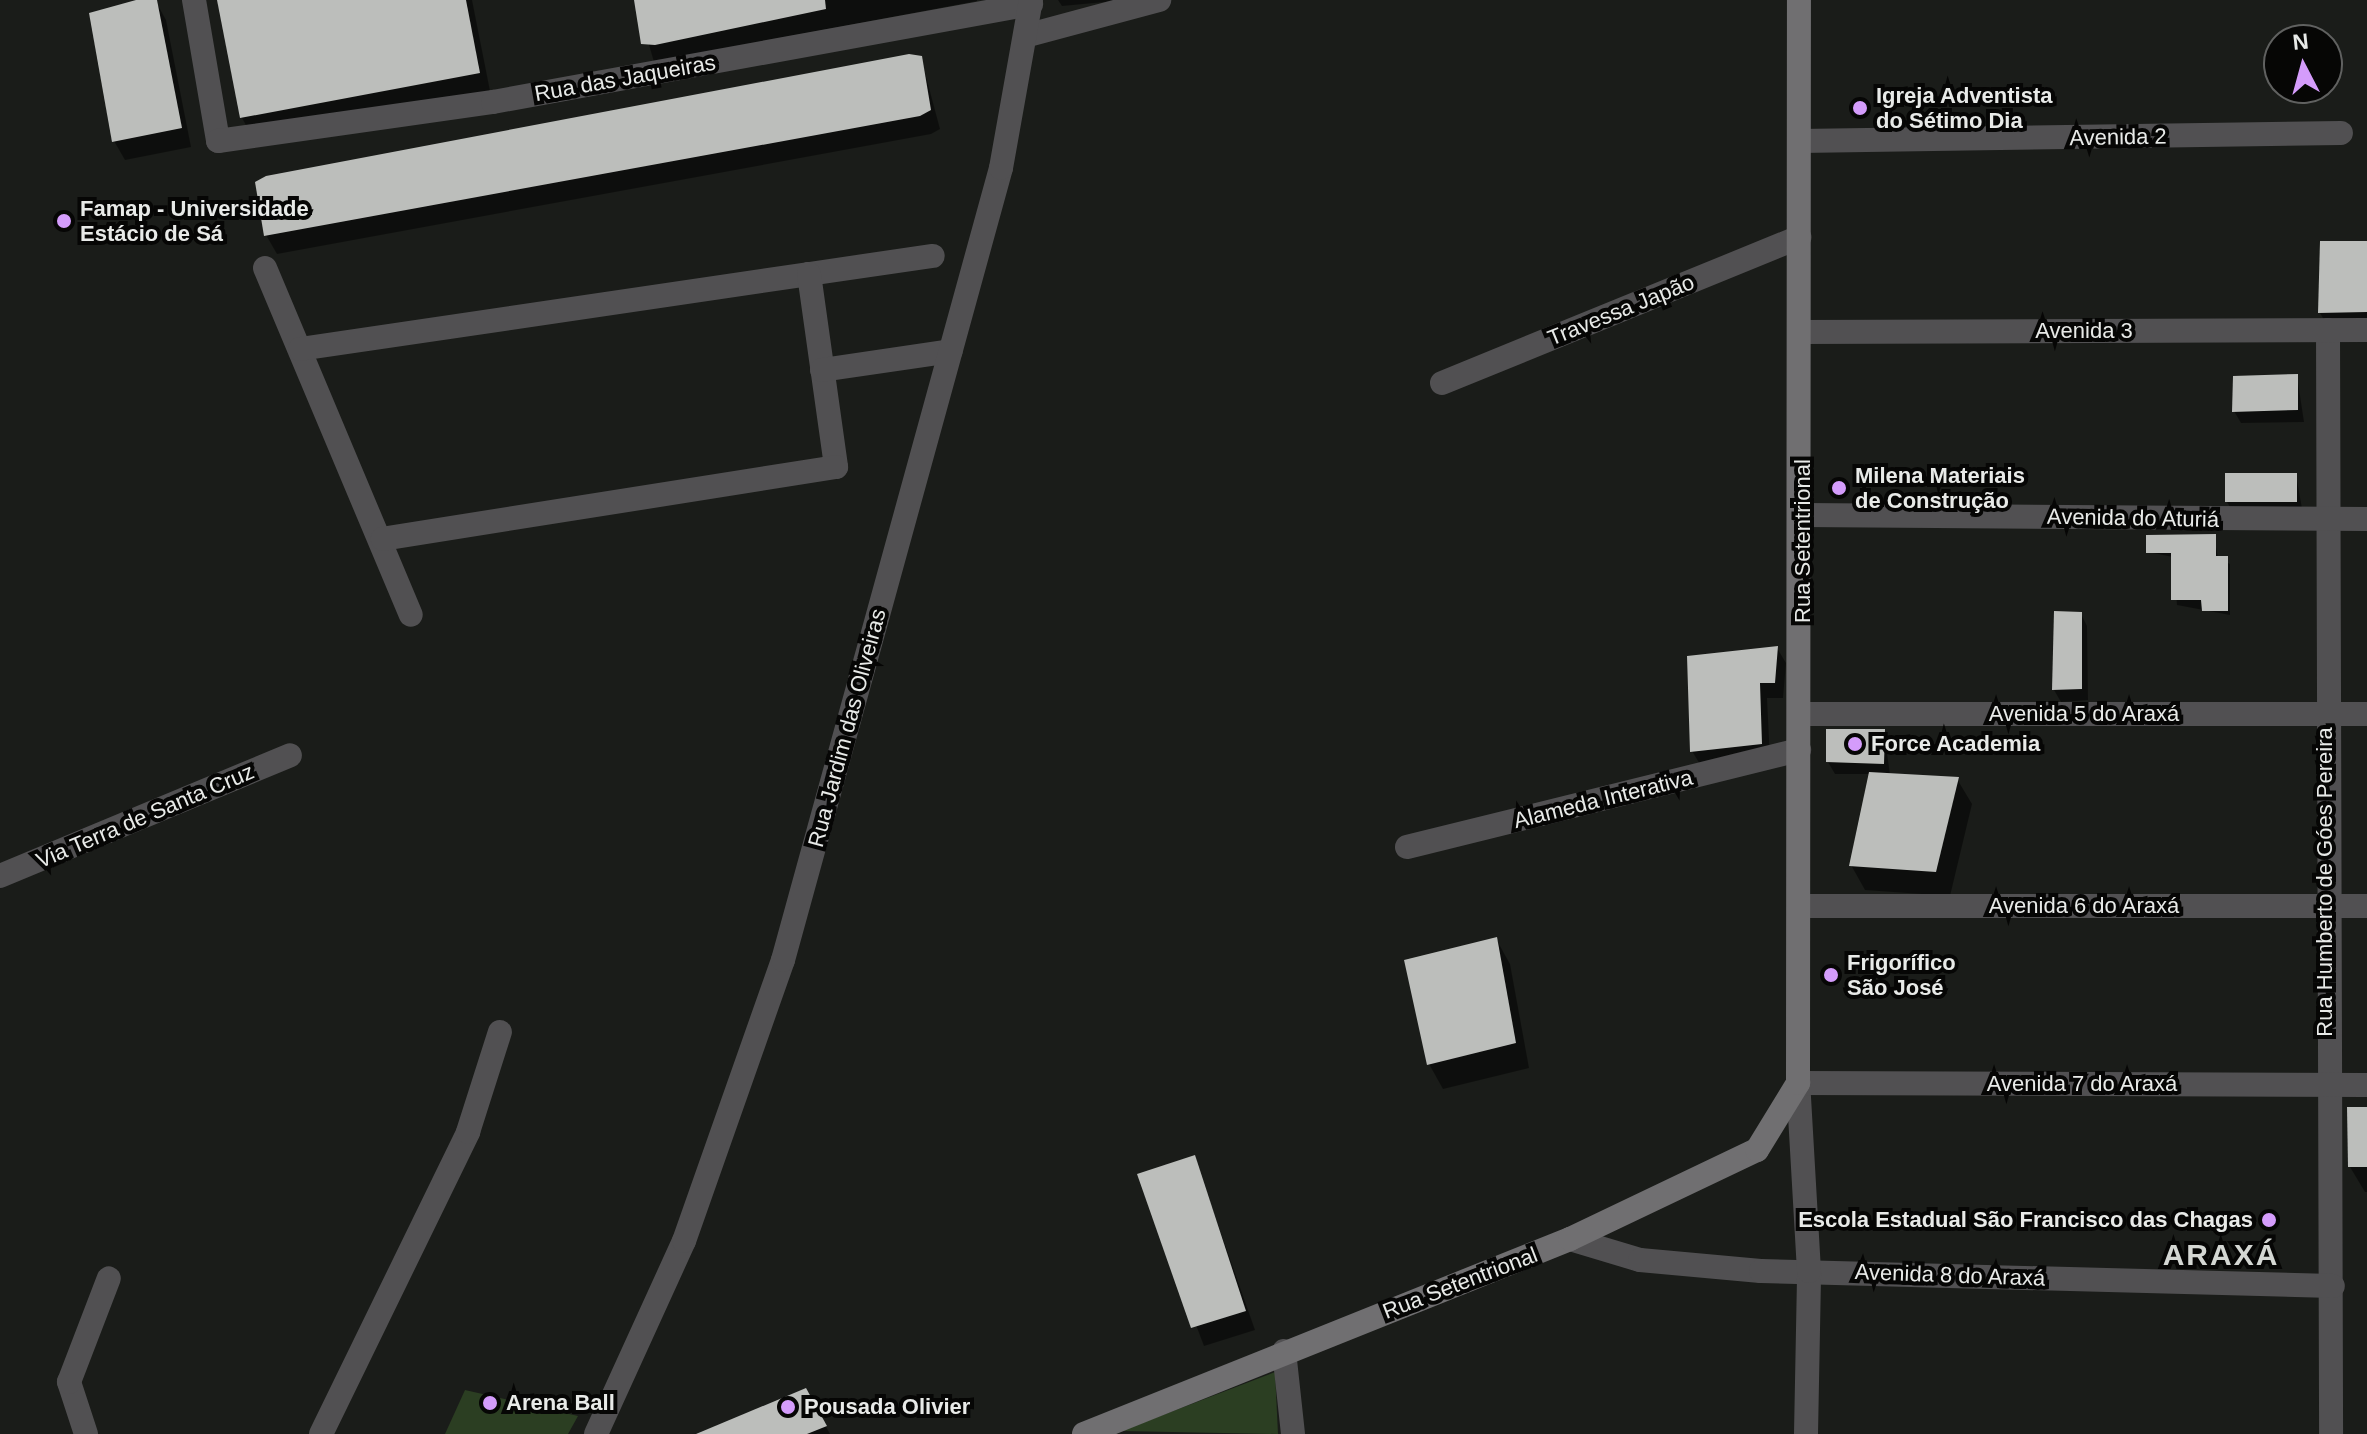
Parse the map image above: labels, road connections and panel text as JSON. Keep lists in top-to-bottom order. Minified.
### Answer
{"streets":{"street":["Rua das Jaqueiras","Avenida 2","Travessa Japão","Avenida 3","Avenida do Aturiá","Rua Setentrional","Avenida 5 do Araxá","Rua Jardim das Oliveiras","Alameda Interativa","Via Terra de Santa Cruz","Rua Humberto de Góes Pereira","Avenida 6 do Araxá","Avenida 7 do Araxá","Avenida 8 do Araxá"]},"crossings":[["Rua das Jaqueiras","Rua Jardim das Oliveiras"],["Avenida 2","Rua Setentrional"],["Travessa Japão","Rua Setentrional"],["Avenida 3","Rua Setentrional"],["Avenida 3","Rua Humberto de Góes Pereira"],["Avenida do Aturiá","Rua Setentrional"],["Avenida do Aturiá","Rua Humberto de Góes Pereira"],["Rua Setentrional","Avenida 5 do Araxá"],["Rua Setentrional","Alameda Interativa"],["Rua Setentrional","Avenida 6 do Araxá"],["Rua Setentrional","Avenida 7 do Araxá"],["Rua Setentrional","Avenida 8 do Araxá"],["Avenida 5 do Araxá","Rua Humberto de Góes Pereira"],["Rua Humberto de Góes Pereira","Avenida 6 do Araxá"],["Rua Humberto de Góes Pereira","Avenida 7 do Araxá"],["Rua Humberto de Góes Pereira","Avenida 8 do Araxá"]],"districts":["ARAXÁ"],"places":["Igreja Adventista do Sétimo Dia","Famap - Universidade Estácio de Sá","Milena Materiais de Construção","Force Academia","Frigorífico São José","Escola Estadual São Francisco das Chagas","Arena Ball","Pousada Olivier"],"north":"top"}
